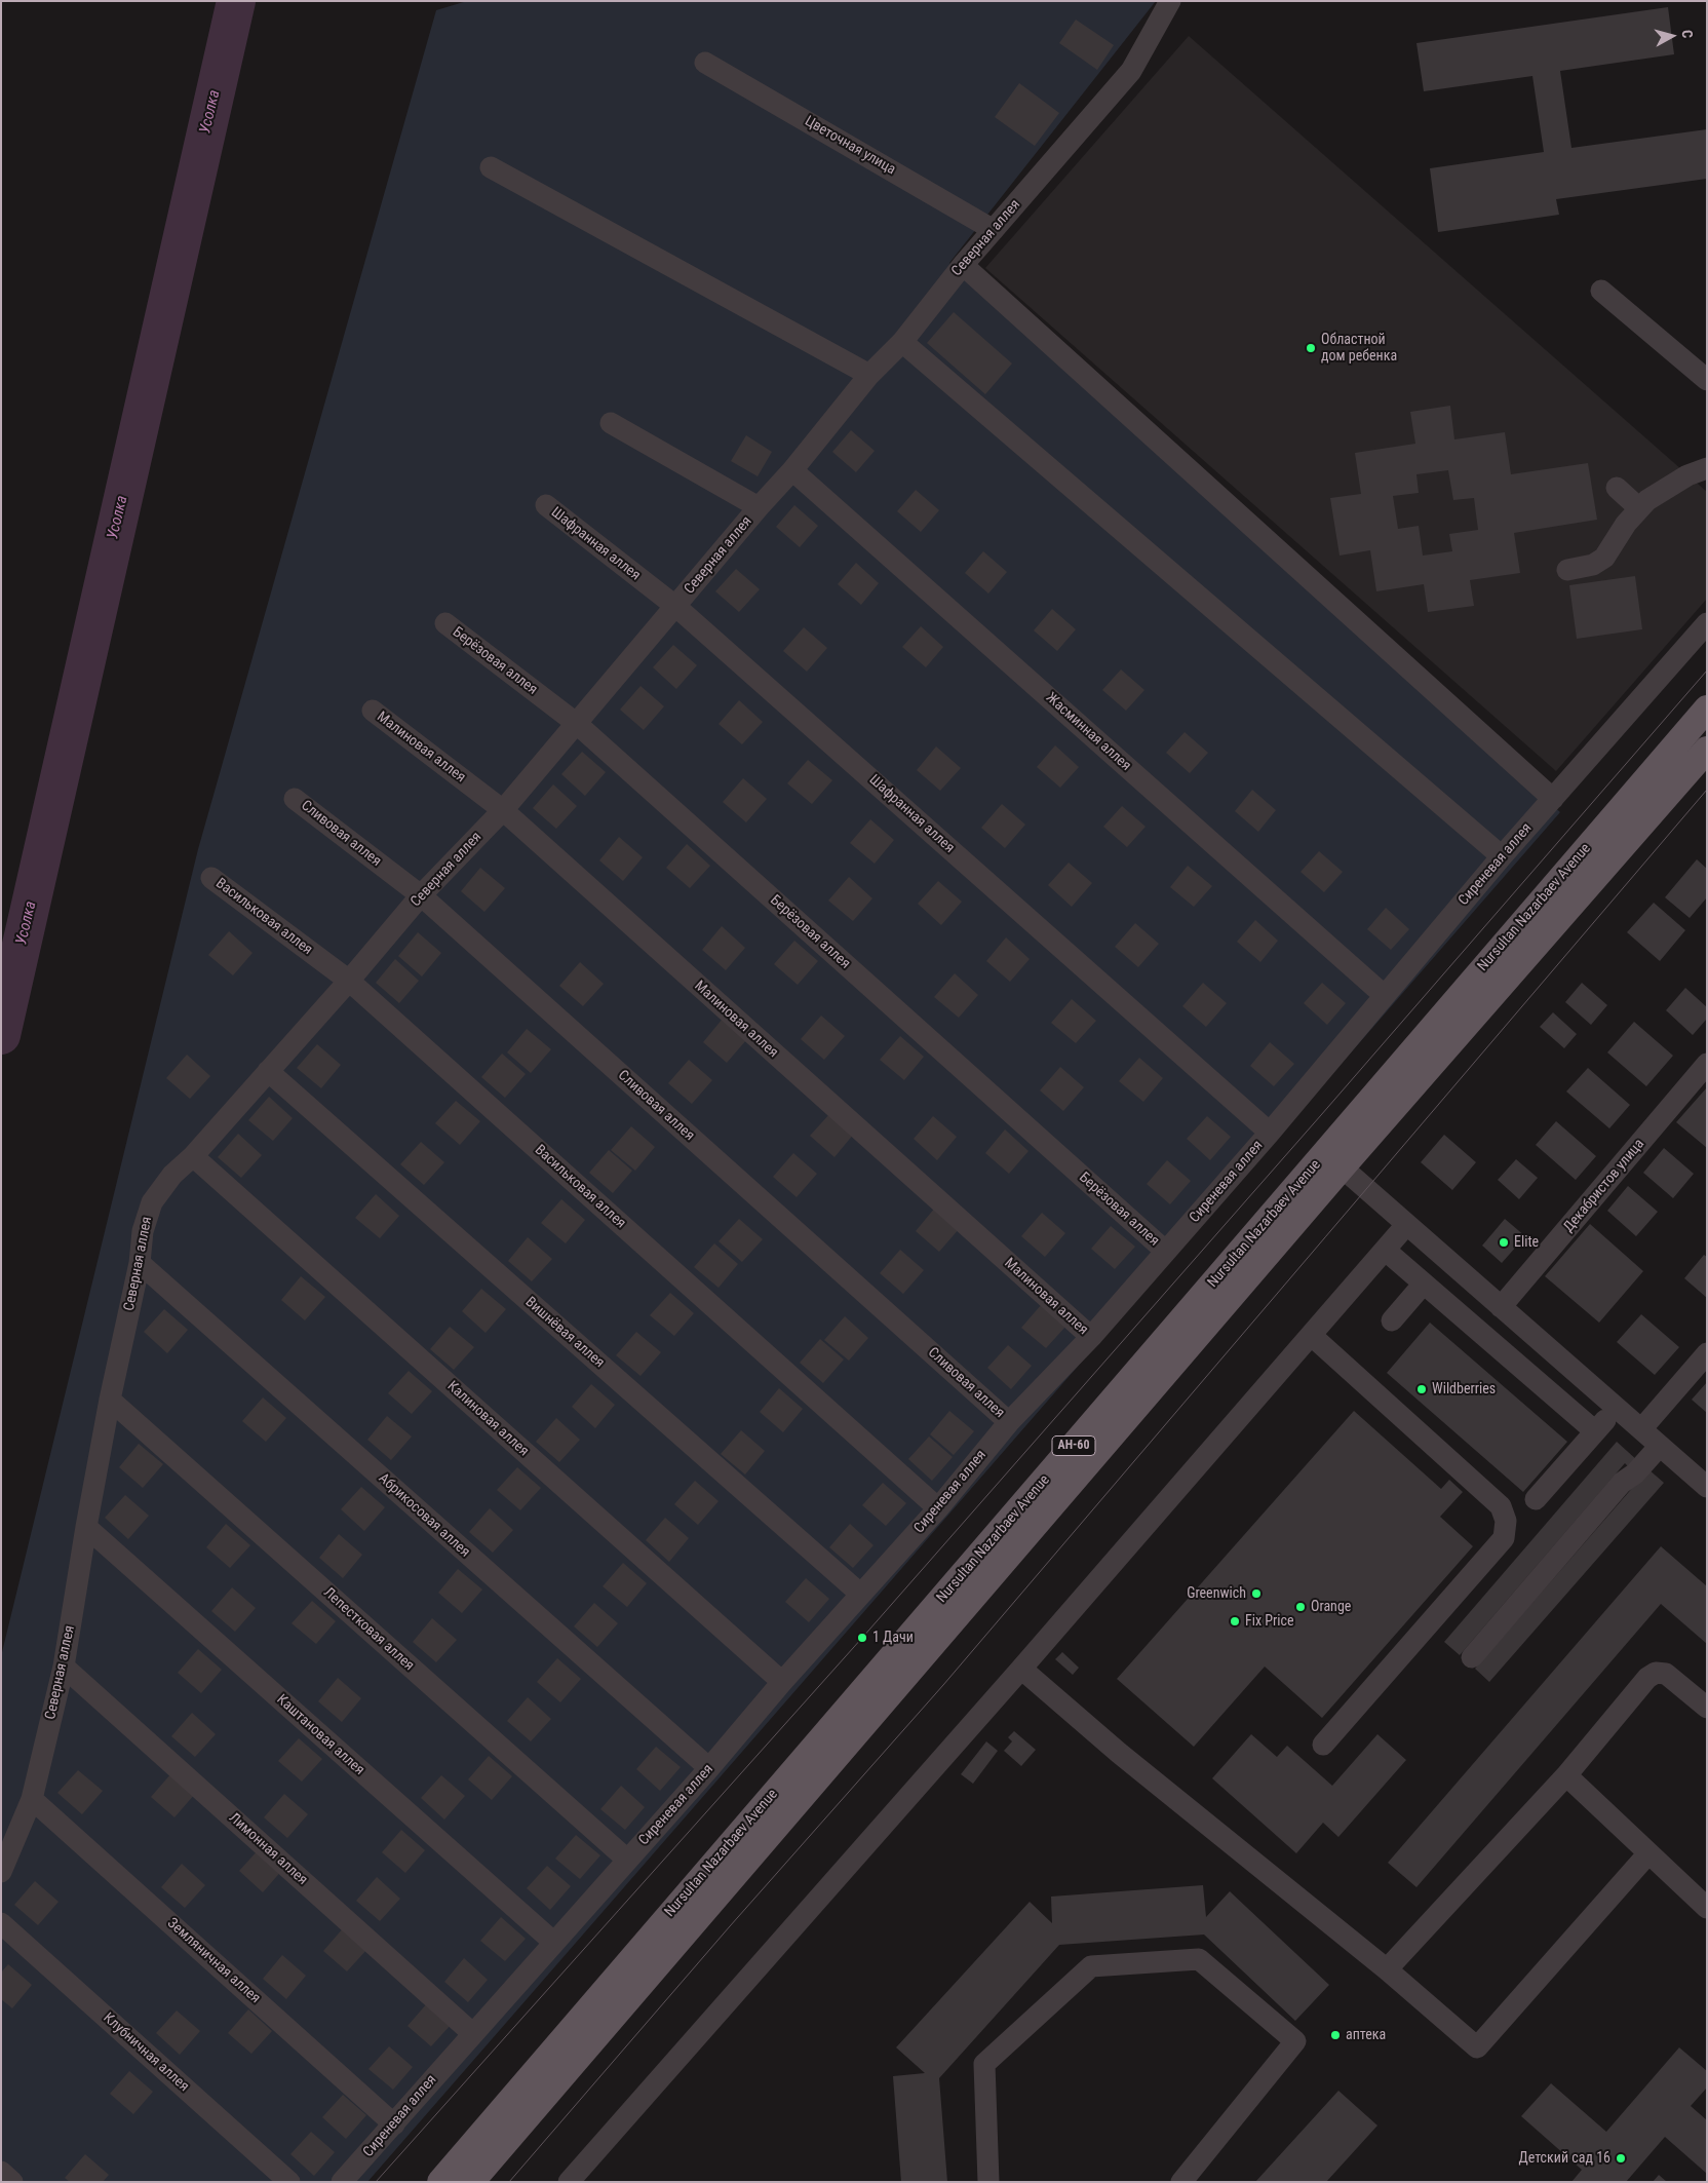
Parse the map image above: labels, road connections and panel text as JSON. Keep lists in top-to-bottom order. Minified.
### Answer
{"streets":{"main road":["Nursultan Nazarbaev Avenue","АН-60"],"street":["Цветочная улица","Северная аллея","Шафранная аллея","Берёзовая аллея","Жасминная аллея","Малиновая аллея","Сливовая аллея","Сиреневая аллея","Васильковая аллея","Декабристов улица","Вишнёвая аллея","Калиновая аллея","Абрикосовая аллея","Лепестковая аллея","Каштановая аллея","Лимонная аллея","Земляничная аллея","Клубничная аллея"]},"crossings":[["Цветочная улица","Северная аллея"],["Северная аллея","Шафранная аллея"],["Северная аллея","Берёзовая аллея"],["Северная аллея","Жасминная аллея"],["Северная аллея","Малиновая аллея"],["Северная аллея","Сливовая аллея"],["Северная аллея","Васильковая аллея"],["Северная аллея","Вишнёвая аллея"],["Северная аллея","Калиновая аллея"],["Северная аллея","Абрикосовая аллея"],["Северная аллея","Лепестковая аллея"],["Северная аллея","Каштановая аллея"],["Северная аллея","Лимонная аллея"],["Северная аллея","Земляничная аллея"],["Шафранная аллея","Сиреневая аллея"],["Берёзовая аллея","Сиреневая аллея"],["Жасминная аллея","Сиреневая аллея"],["Малиновая аллея","Сиреневая аллея"],["Сливовая аллея","Сиреневая аллея"],["Сиреневая аллея","Васильковая аллея"],["Сиреневая аллея","Вишнёвая аллея"],["Сиреневая аллея","Калиновая аллея"],["Сиреневая аллея","Абрикосовая аллея"],["Сиреневая аллея","Лепестковая аллея"],["Сиреневая аллея","Каштановая аллея"],["Сиреневая аллея","Лимонная аллея"],["Сиреневая аллея","Земляничная аллея"]],"water":["Усолка"],"places":["Областной дом ребенка","Elite","Wildberries","Greenwich","Orange","Fix Price","1 Дачи","аптека","Детский сад 16"],"north":"right"}
